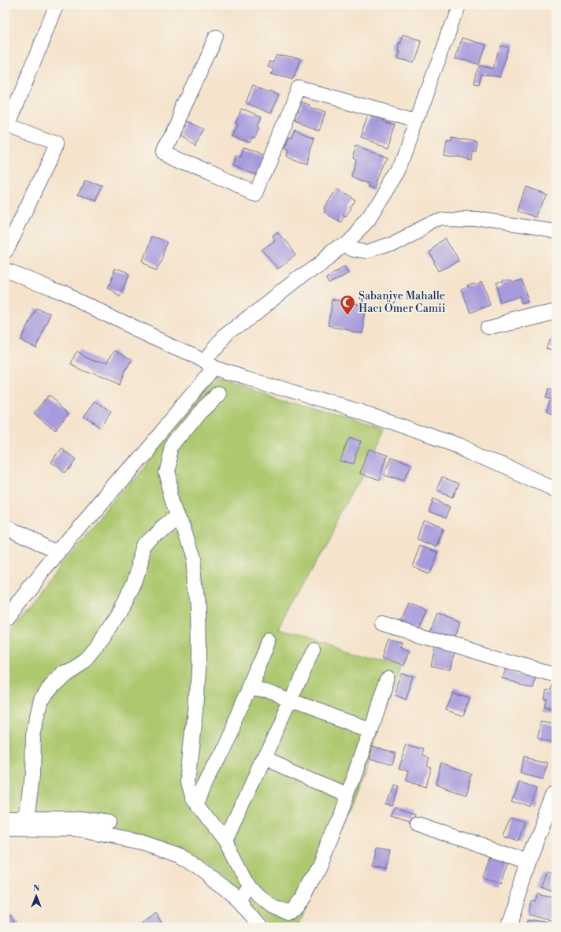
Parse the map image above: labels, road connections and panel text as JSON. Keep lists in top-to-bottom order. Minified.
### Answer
{"places":{"mosque":["Şabaniye Mahalle Hacı Ömer Camii"]},"north":"top"}
